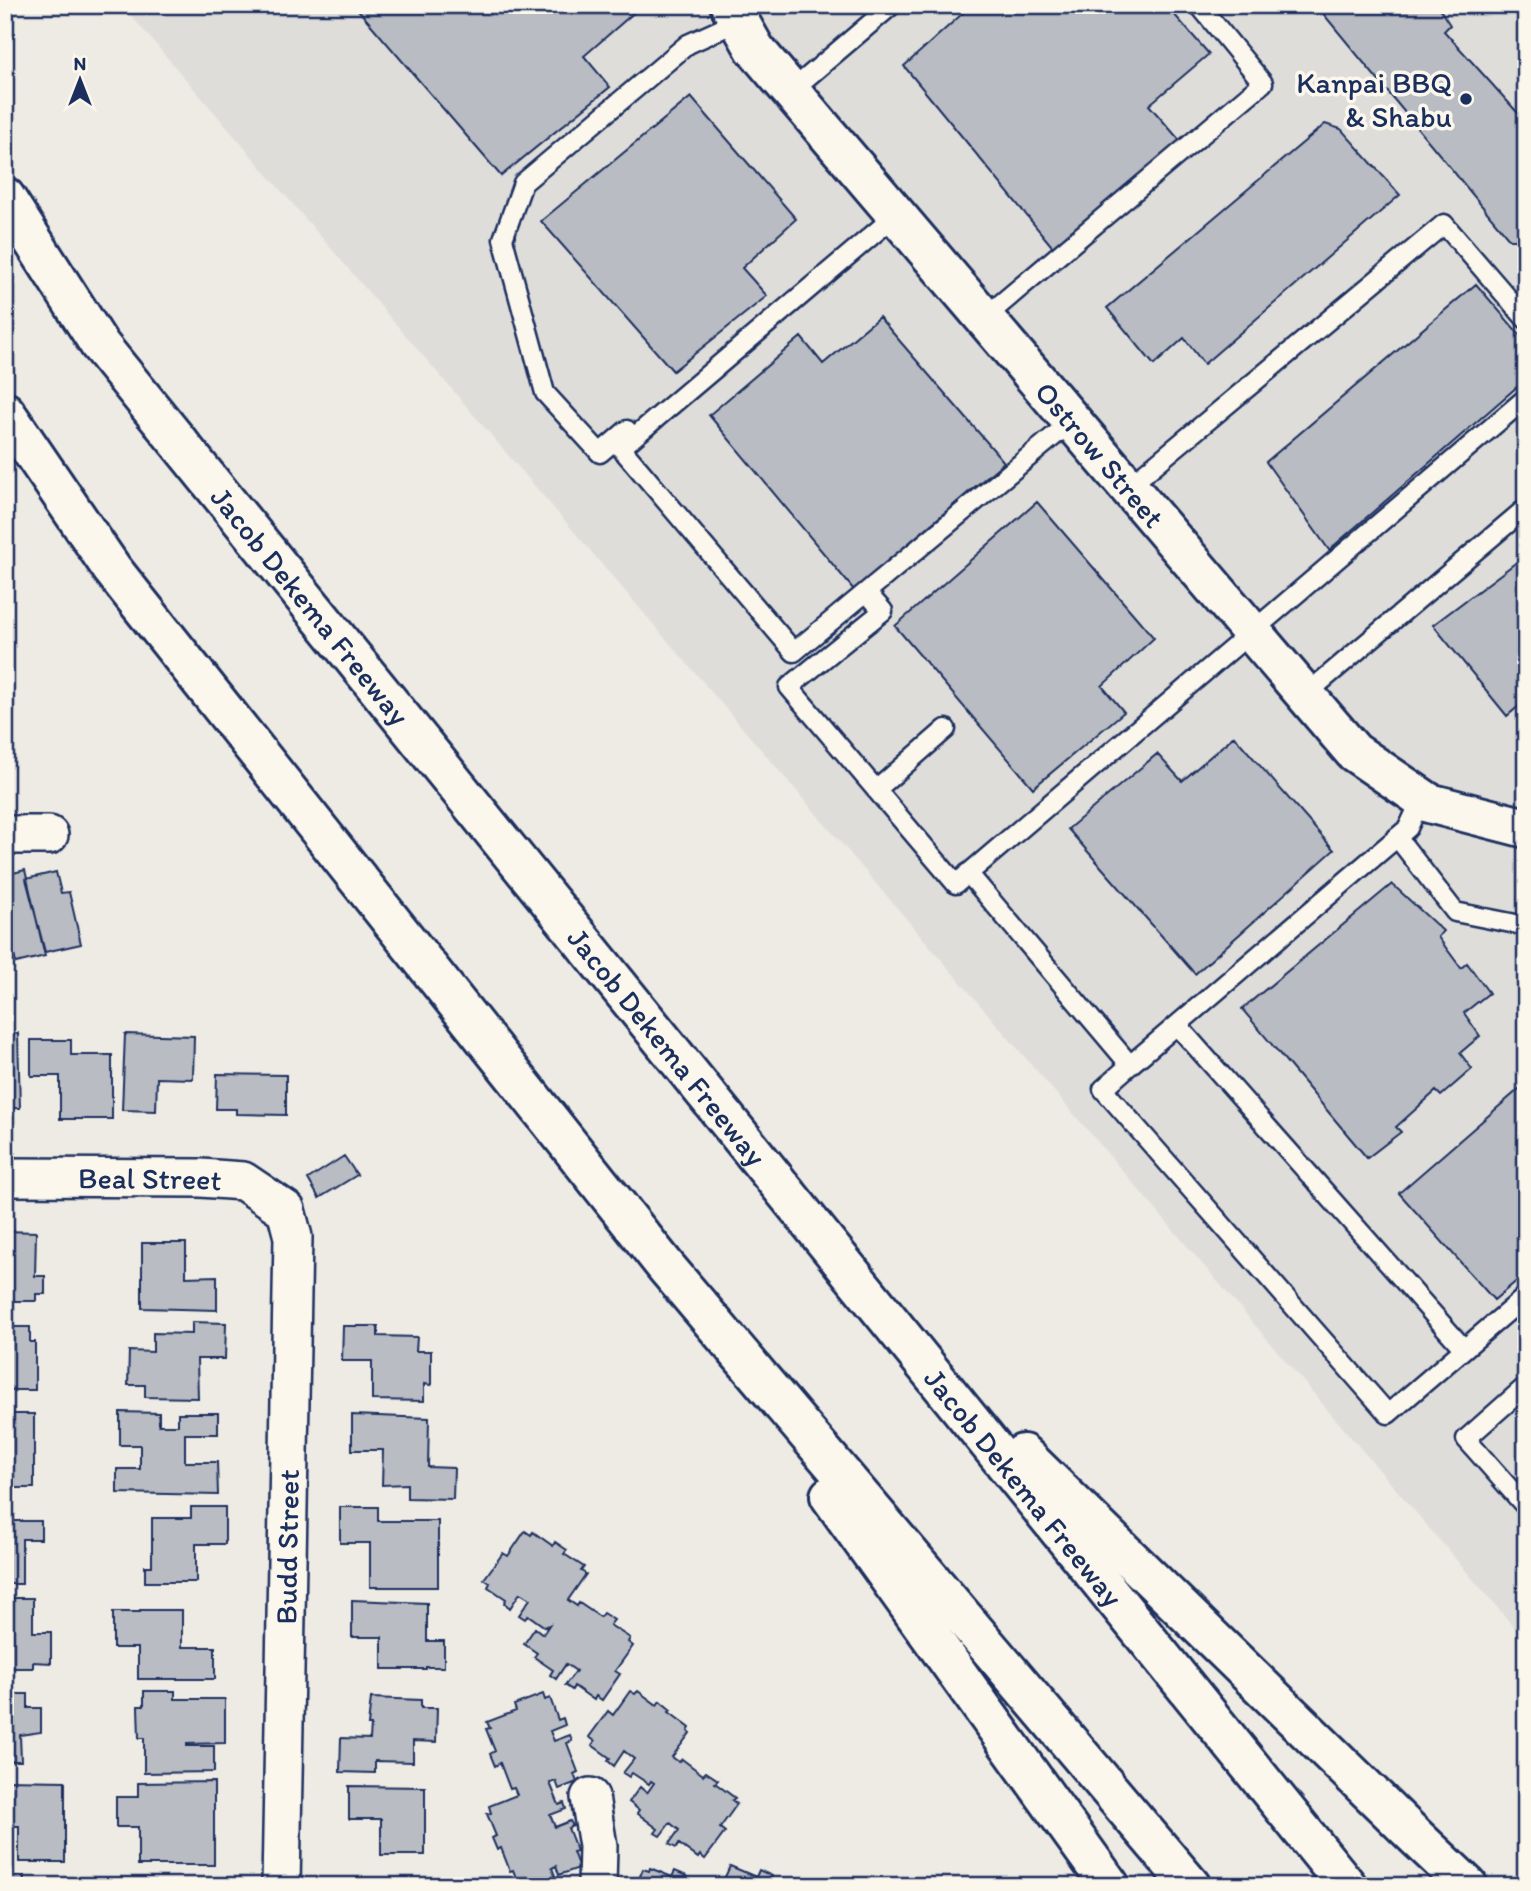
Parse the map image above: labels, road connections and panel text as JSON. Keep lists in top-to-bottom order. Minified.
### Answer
{"streets":{"main road":["Ostrow Street","Jacob Dekema Freeway"],"street":["Beal Street","Budd Street"]},"crossings":[["Beal Street","Budd Street"]],"places":["Kanpai BBQ & Shabu"],"north":"top"}
